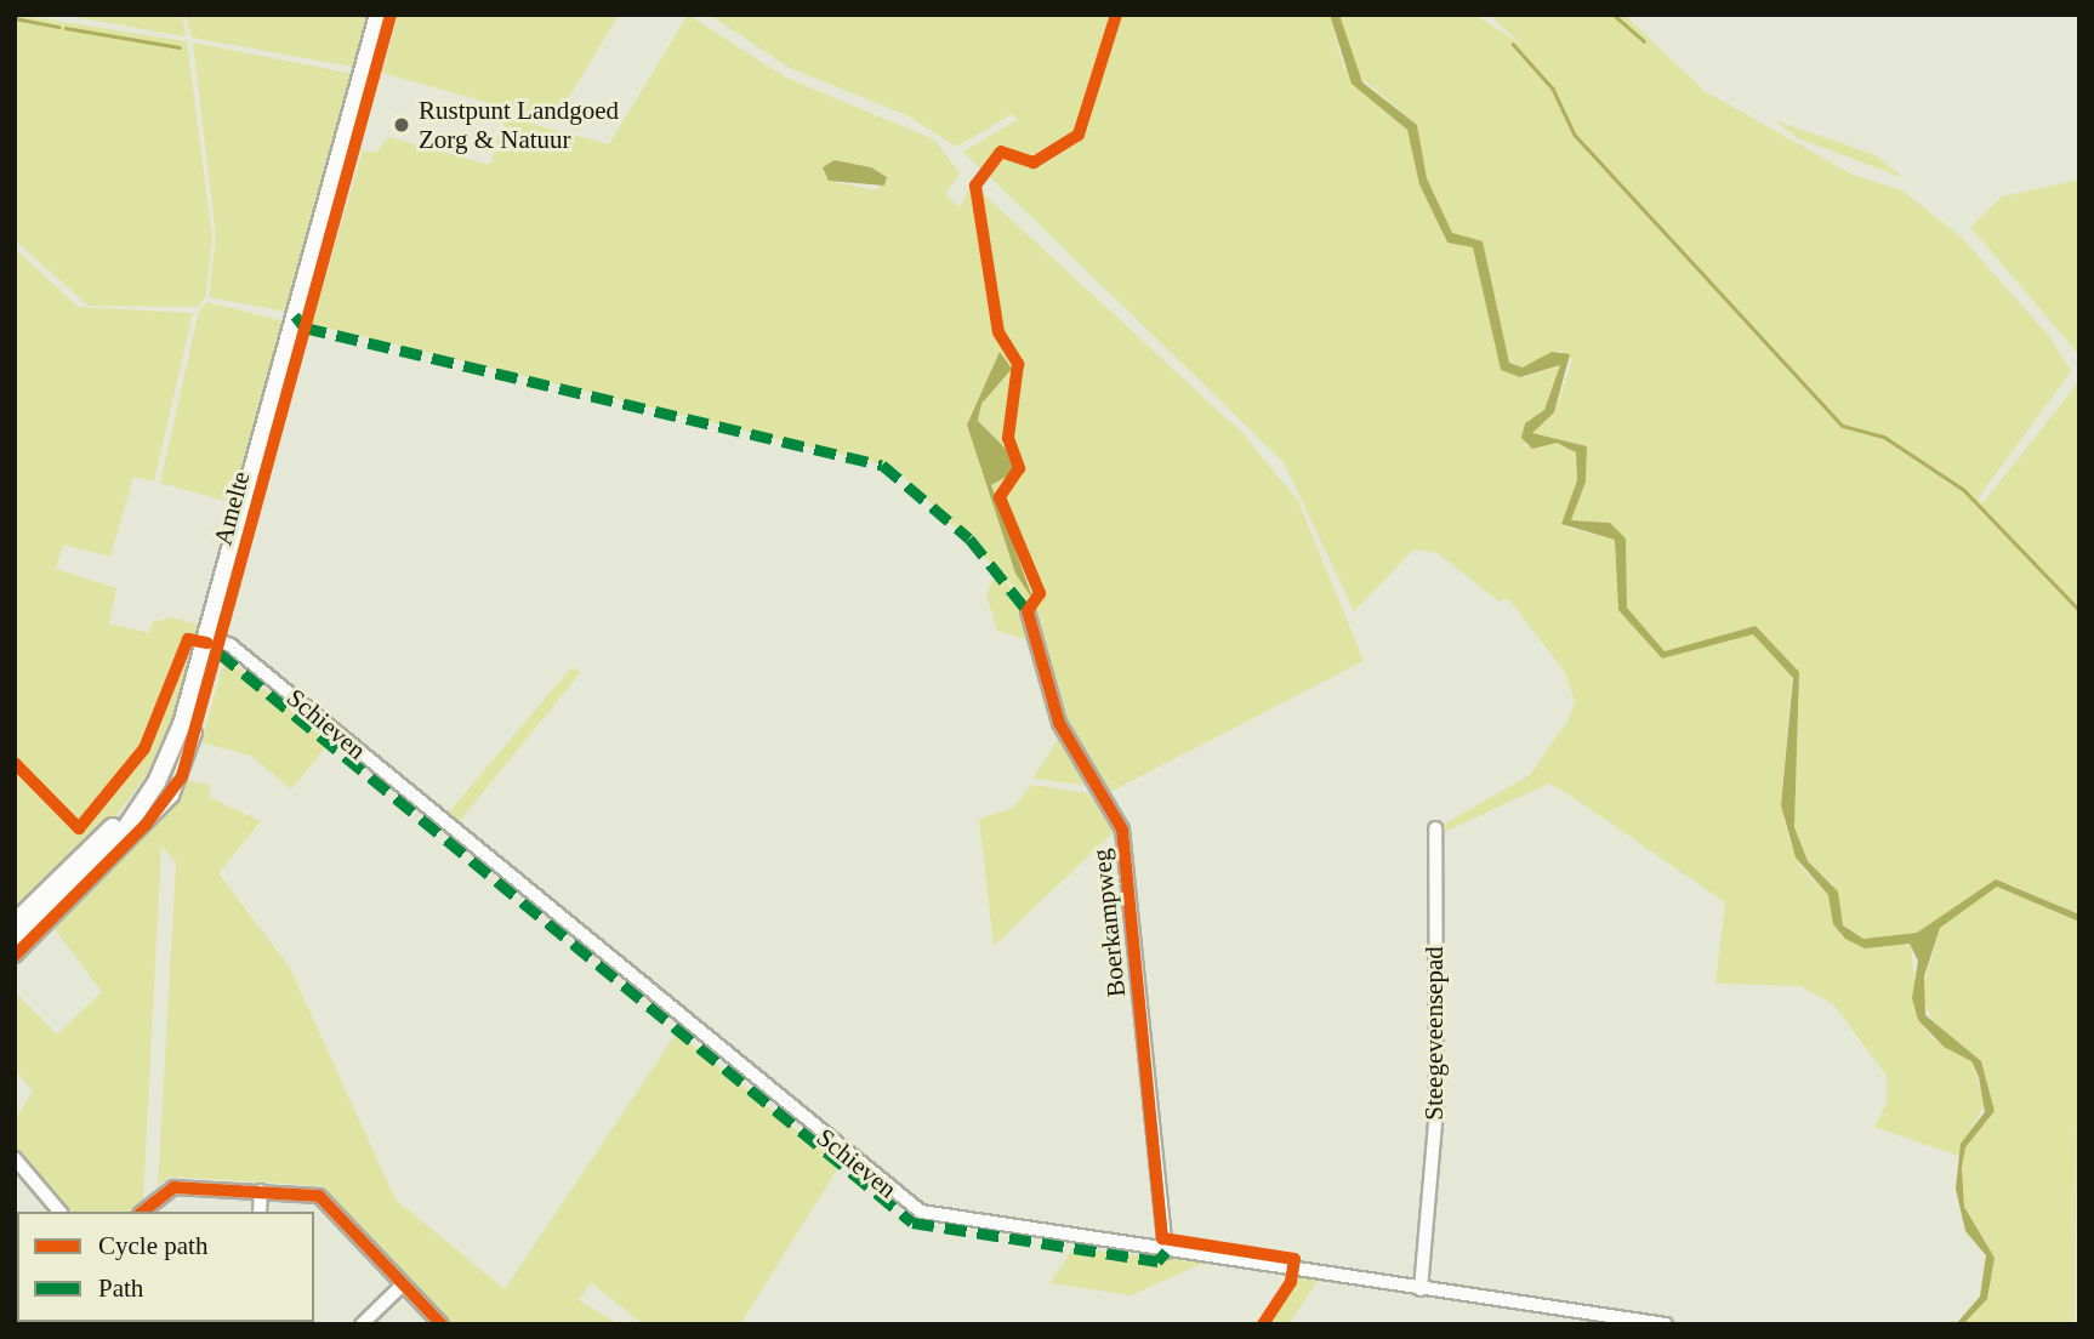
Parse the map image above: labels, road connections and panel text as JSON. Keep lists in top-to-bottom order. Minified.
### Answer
{"streets":{"street":["Schieven","Boerkampweg","Steegeveensepad"],"cycle path":["Amelte"]},"crossings":[["Schieven","Boerkampweg"],["Schieven","Steegeveensepad"]],"places":["Rustpunt Landgoed Zorg & Natuur"],"legend":["Cycle path","Path"]}
